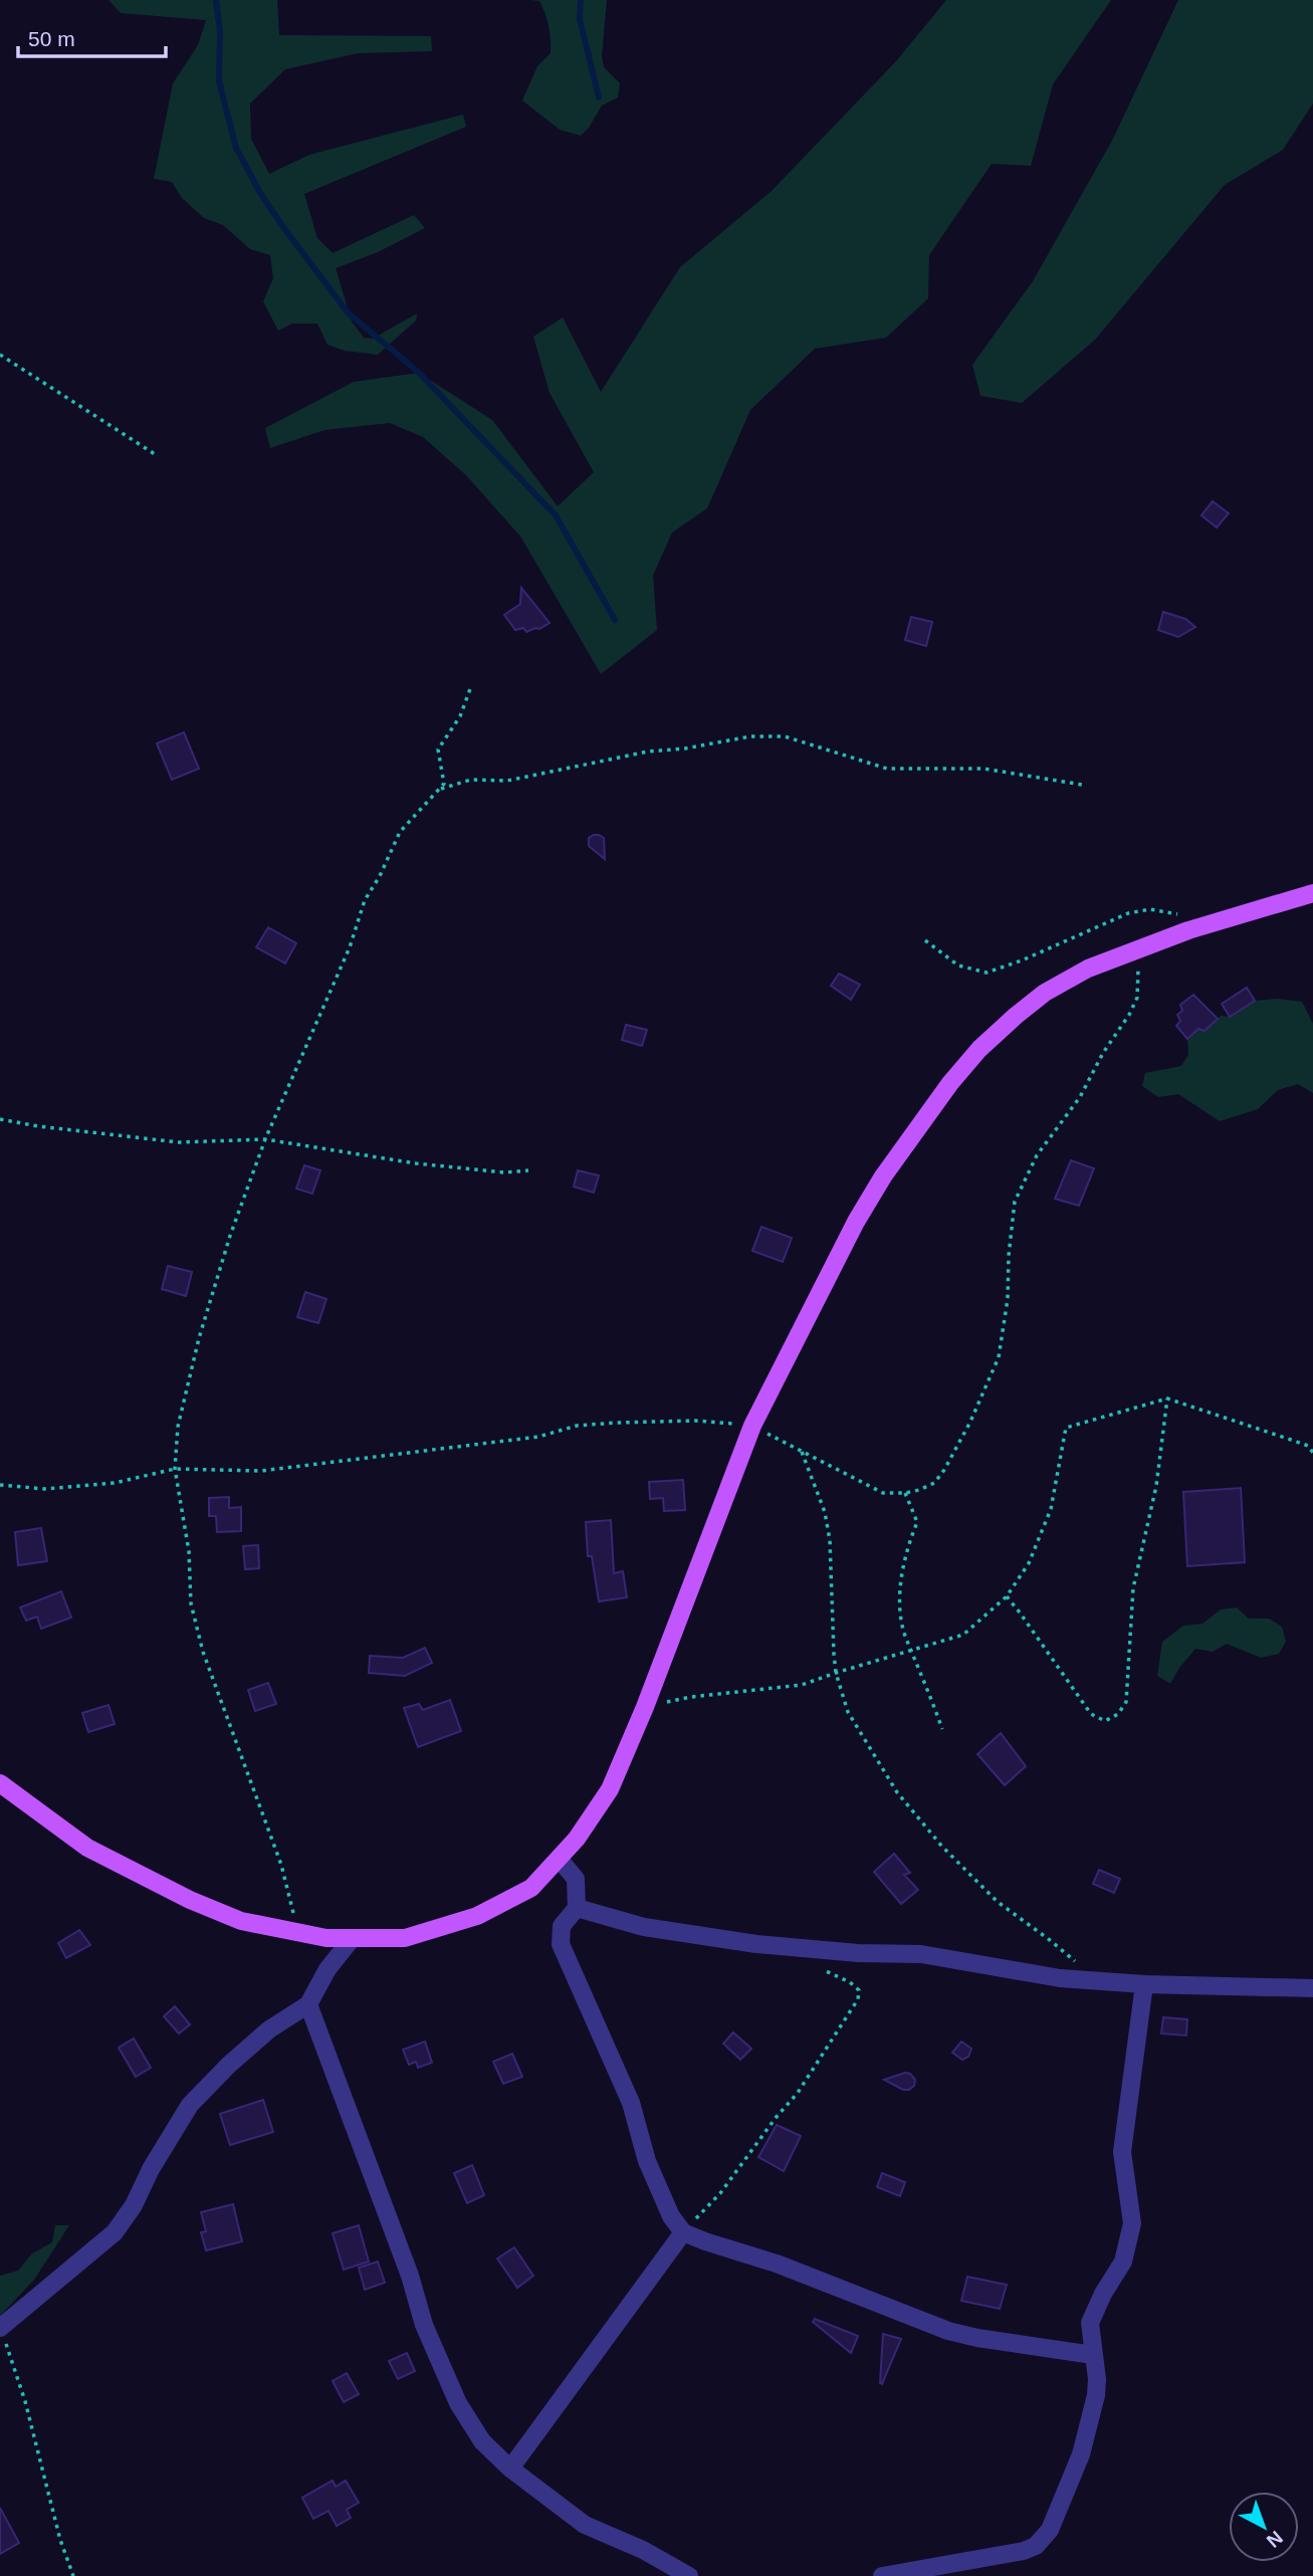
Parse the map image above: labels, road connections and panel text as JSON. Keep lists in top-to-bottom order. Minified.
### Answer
{"scale_bar":"50 m","north":"bottom right"}
